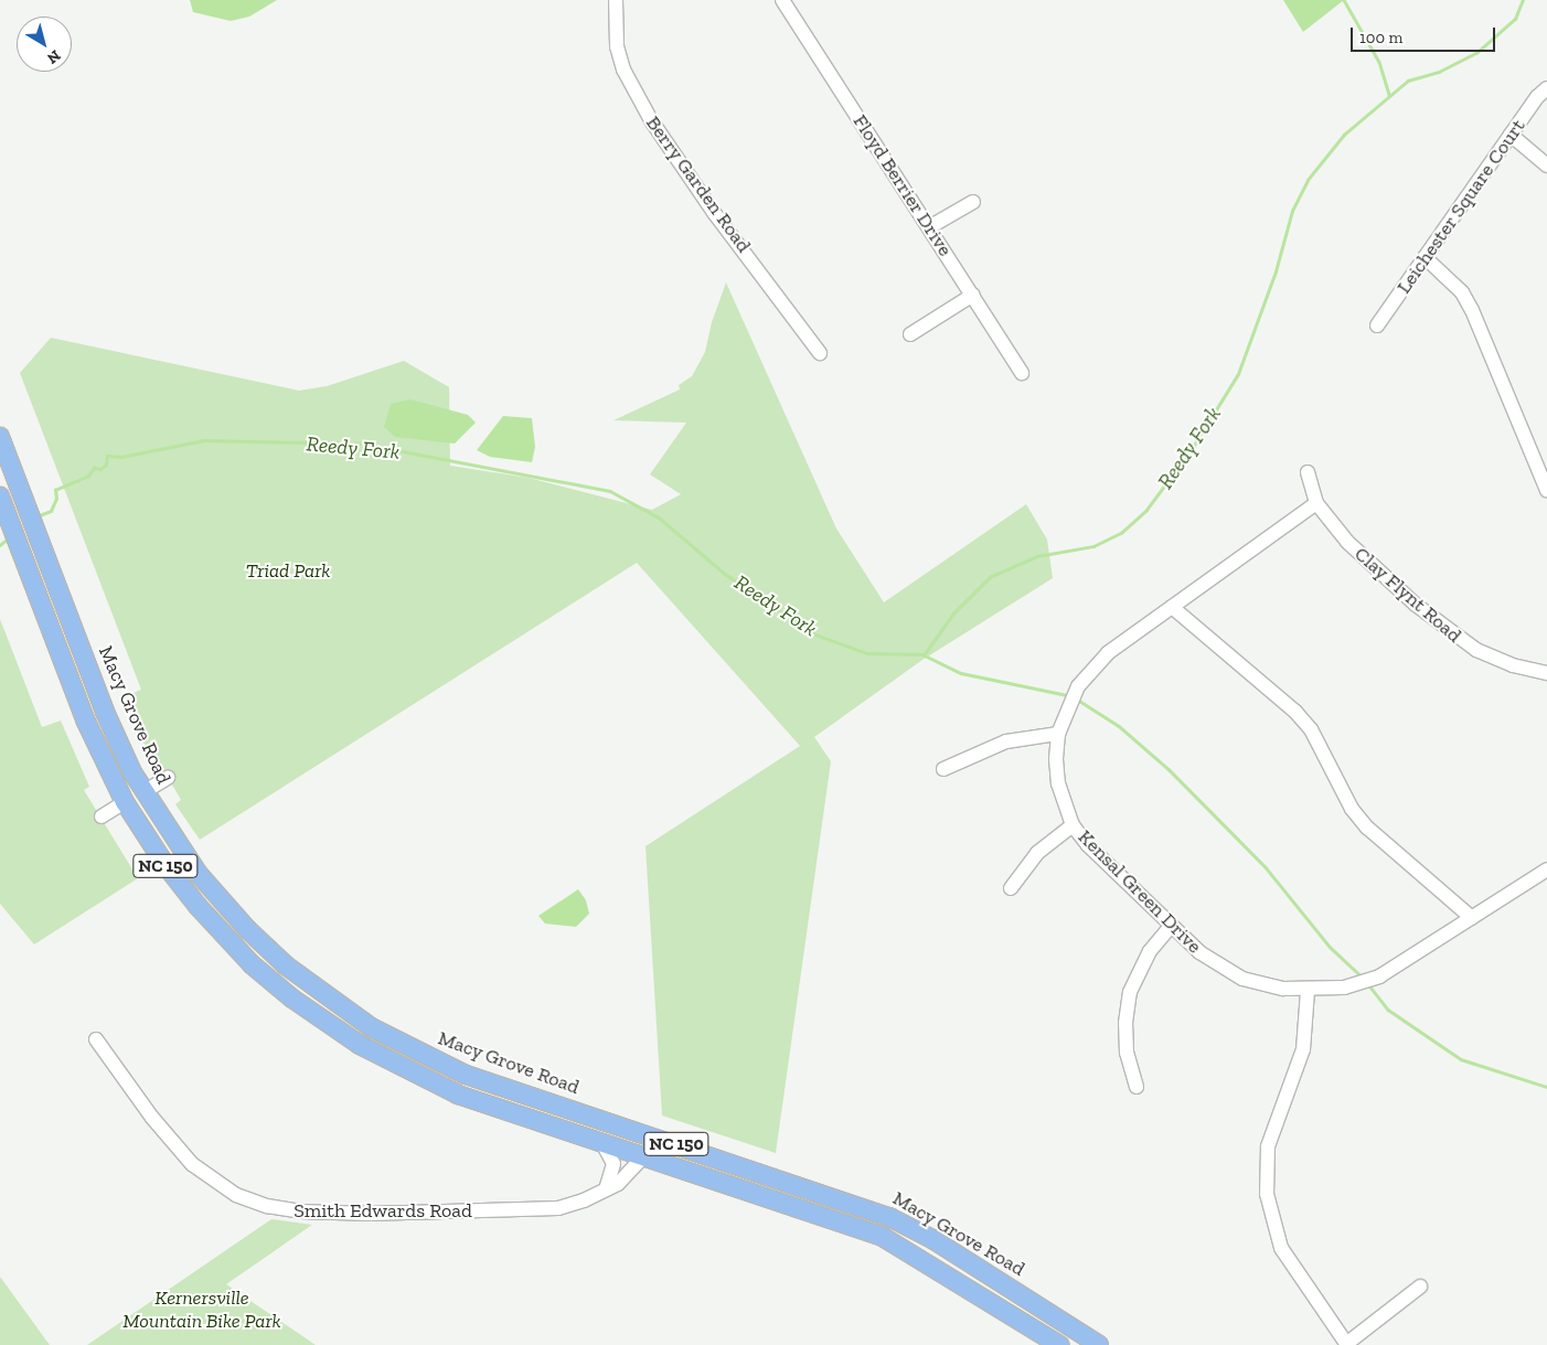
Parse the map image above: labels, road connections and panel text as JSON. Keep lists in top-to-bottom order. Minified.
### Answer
{"streets":{"main road":["Macy Grove Road","NC 150"],"street":["Berry Garden Road","Floyd Berrier Drive","Leichester Square Court","Clay Flynt Road","Kensal Green Drive","Smith Edwards Road"]},"crossings":[["Clay Flynt Road","Kensal Green Drive"],["Macy Grove Road","Smith Edwards Road"]],"water":["Reedy Fork"],"parks":["Triad Park","Kernersville Mountain Bike Park"],"scale_bar":"100 m","north":"bottom right"}
